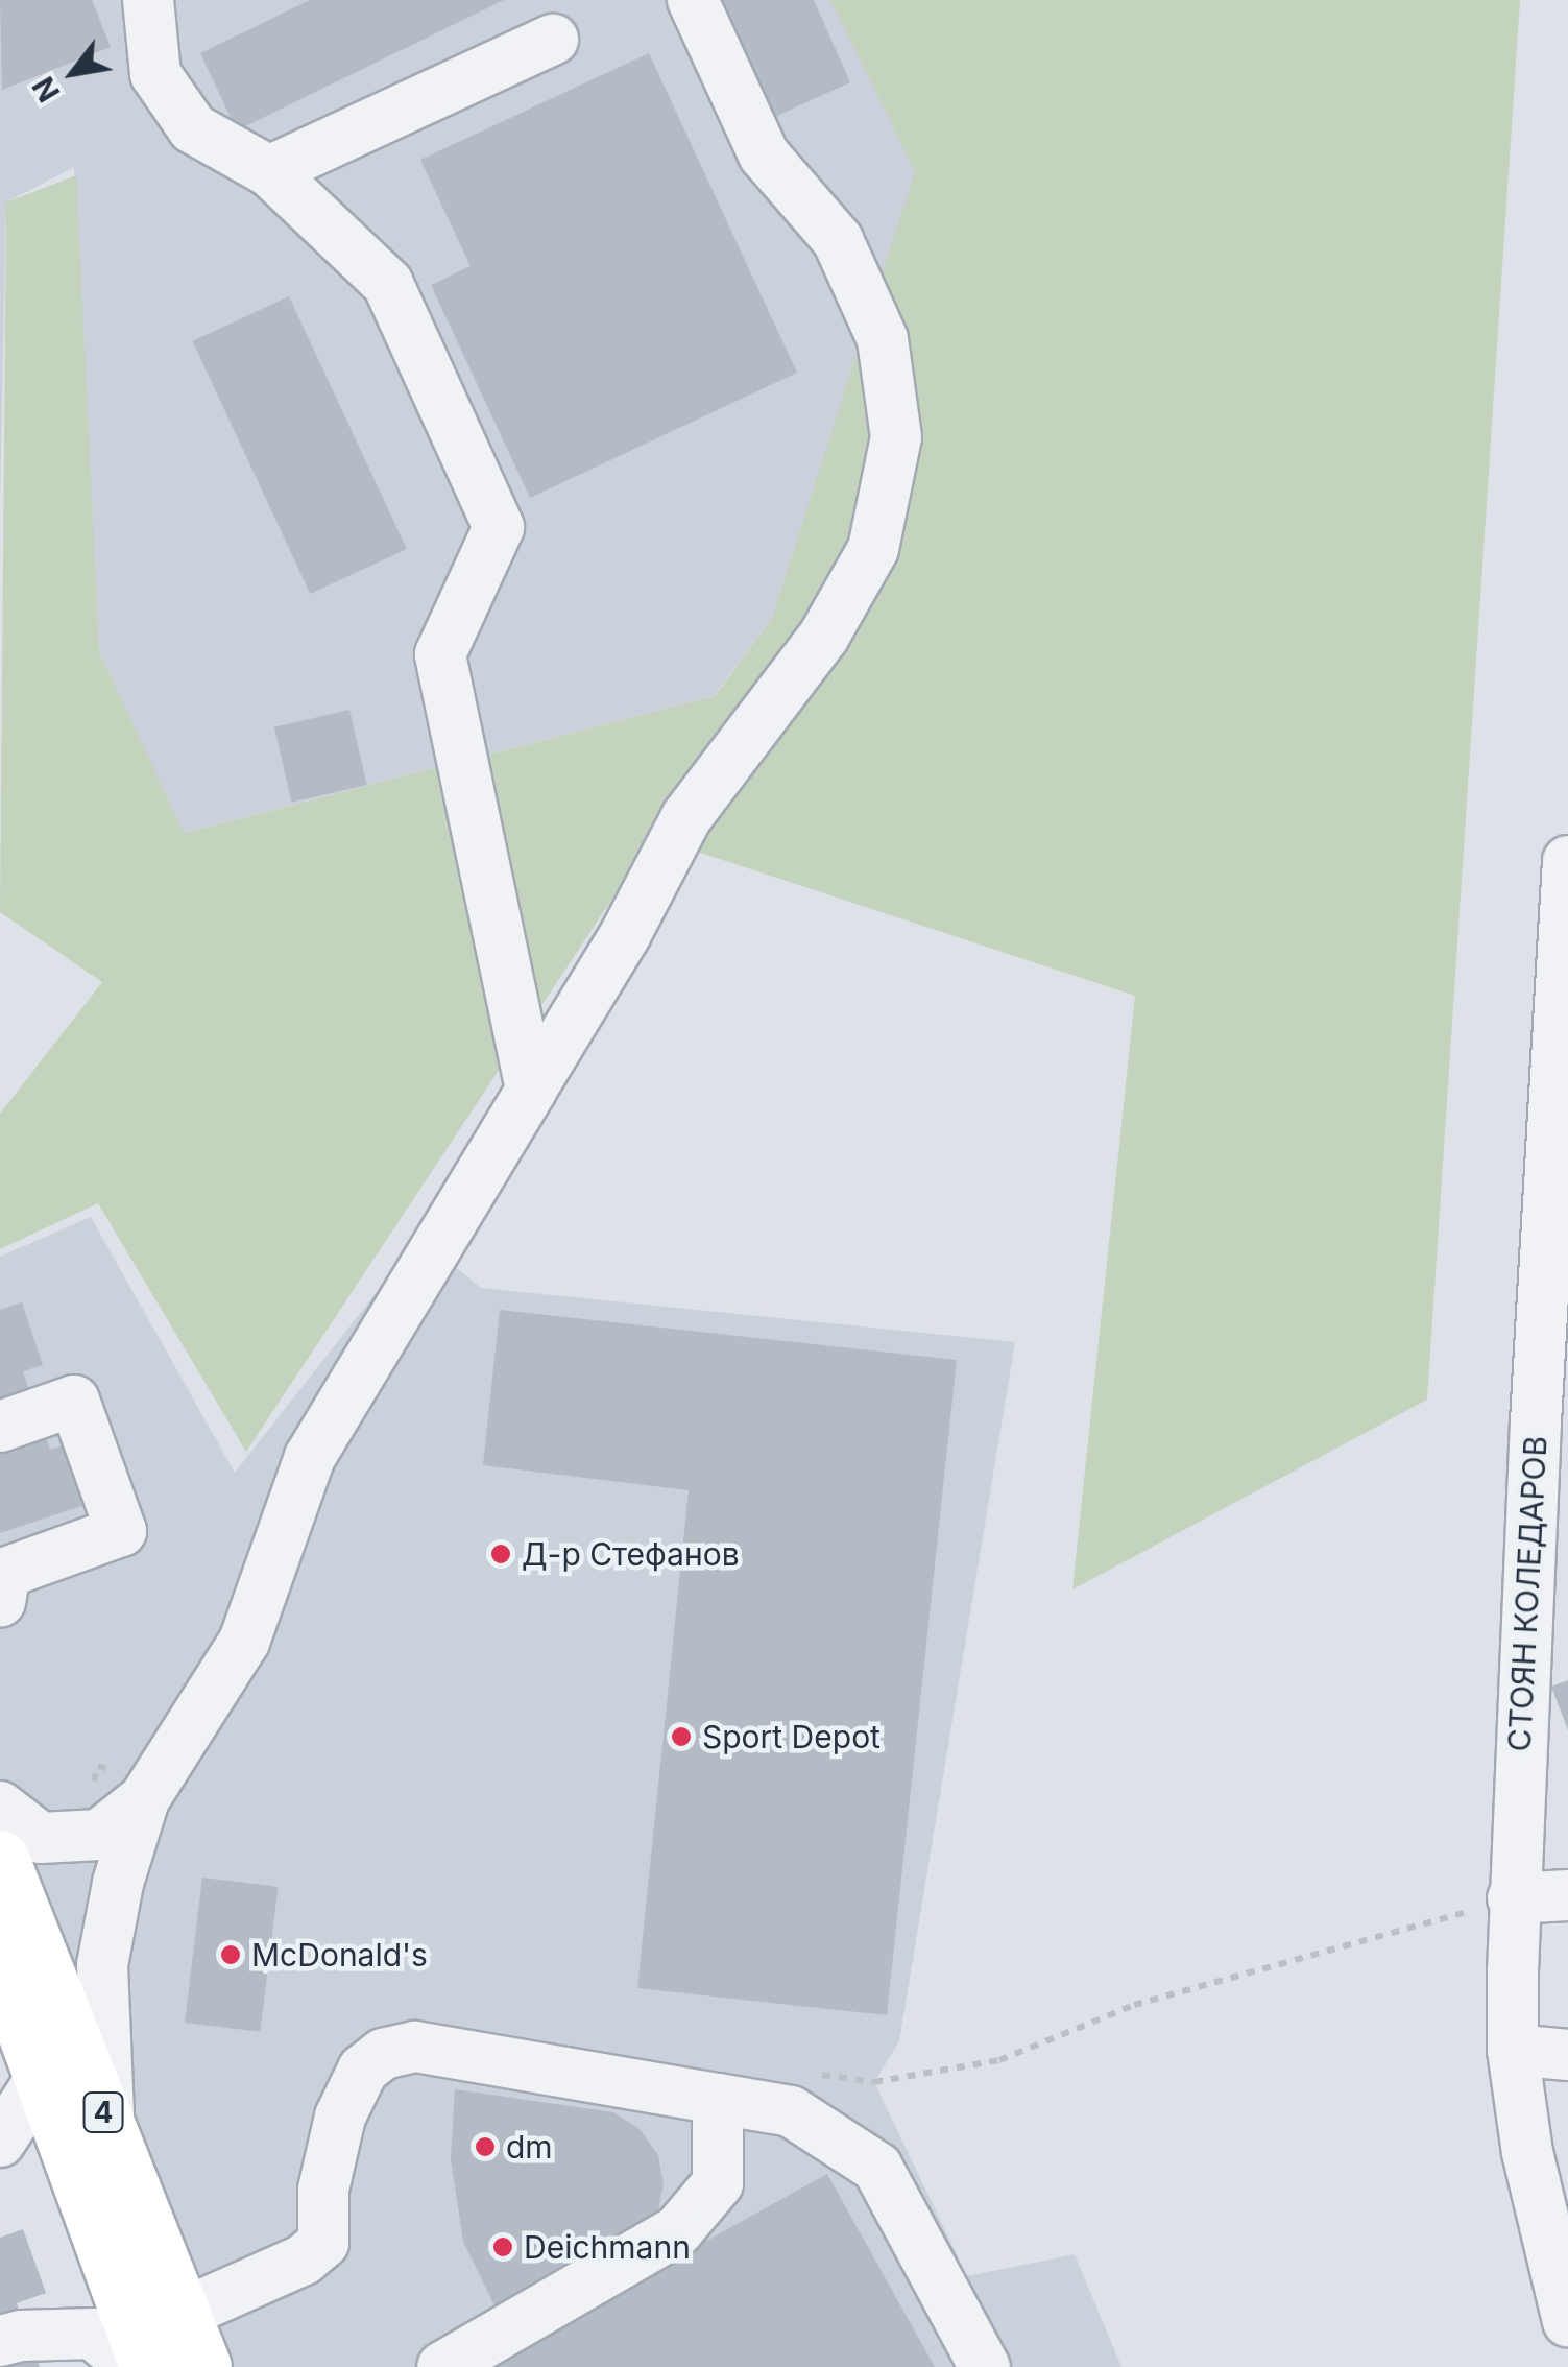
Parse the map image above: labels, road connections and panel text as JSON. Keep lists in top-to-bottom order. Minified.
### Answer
{"streets":{"main road":["4"],"street":["СТОЯН КОЛЕДАРОВ"]},"places":["Д-р Стефанов","Sport Depot","McDonald's","dm","Deichmann"],"north":"bottom left"}
